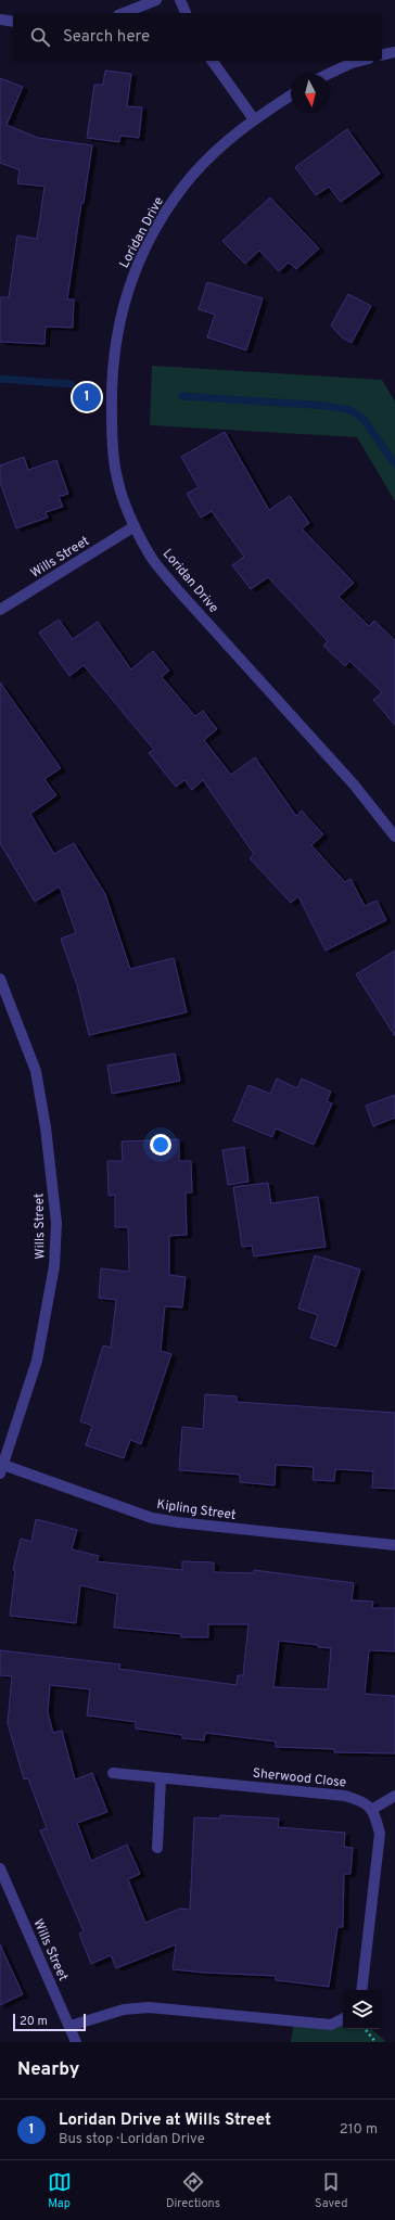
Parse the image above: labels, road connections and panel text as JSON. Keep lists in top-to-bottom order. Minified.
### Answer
{"streets":{"street":["Loridan Drive","Wills Street","Kipling Street","Sherwood Close"]},"crossings":[["Loridan Drive","Wills Street"],["Wills Street","Kipling Street"]],"scale_bar":"20 m","north":"bottom","page":{"search":"Search here","pins":"1","scale":"20 m","heading":"Nearby","list":[{"mark":"1","name":"Loridan Drive at Wills Street","note":"Bus stop · Loridan Drive","value":"210 m"}],"nav":["Map","Directions","Saved"]}}
